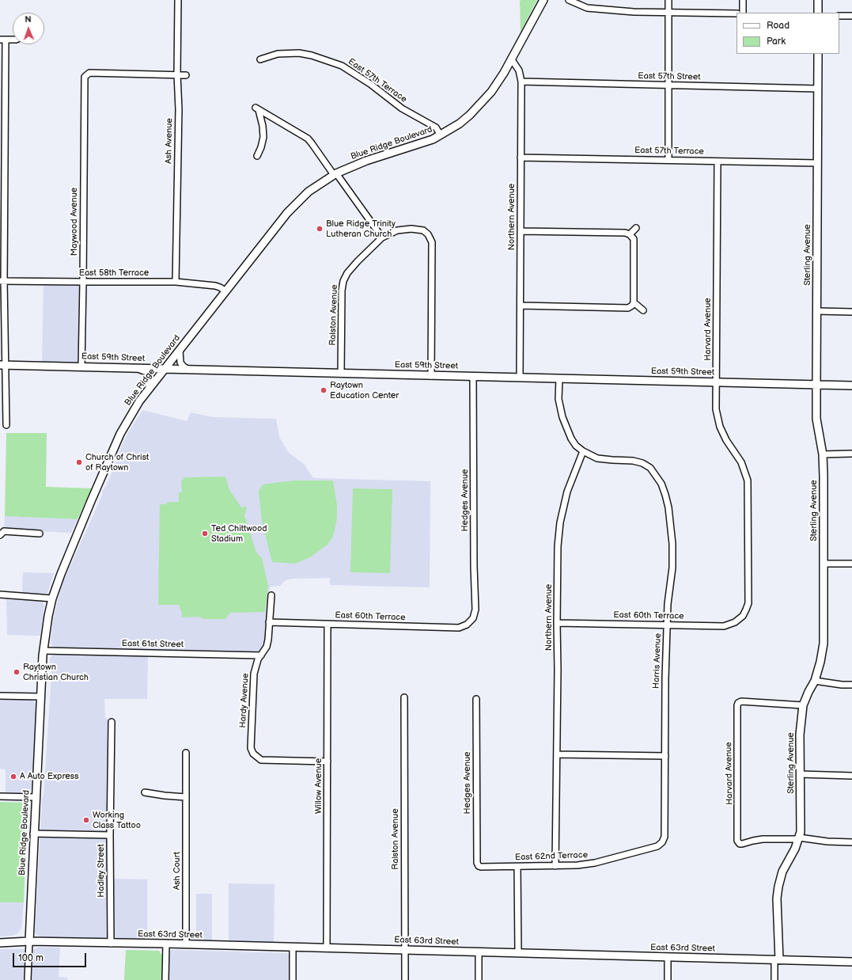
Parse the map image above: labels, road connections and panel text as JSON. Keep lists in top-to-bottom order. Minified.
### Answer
{"streets":{"street":["East 57th Street","East 57th Terrace","Ash Avenue","Blue Ridge Boulevard","Northern Avenue","Maywood Avenue","Sterling Avenue","East 58th Terrace","Ralston Avenue","Harvard Avenue","East 59th Street","Hedges Avenue","East 60th Terrace","East 61st Street","Harris Avenue","Hardy Avenue","Willow Avenue","East 62nd Terrace","Hadley Street","Ash Court","East 63rd Street"]},"crossings":[["East 57th Street","Northern Avenue"],["East 57th Street","Sterling Avenue"],["East 57th Terrace","Blue Ridge Boulevard"],["East 57th Terrace","Northern Avenue"],["East 57th Terrace","Sterling Avenue"],["East 57th Terrace","Harvard Avenue"],["Ash Avenue","Maywood Avenue"],["Ash Avenue","East 58th Terrace"],["Blue Ridge Boulevard","Northern Avenue"],["Blue Ridge Boulevard","East 58th Terrace"],["Blue Ridge Boulevard","East 59th Street"],["Blue Ridge Boulevard","East 61st Street"],["Blue Ridge Boulevard","East 63rd Street"],["Northern Avenue","East 59th Street"],["Northern Avenue","East 60th Terrace"],["Northern Avenue","Harris Avenue"],["Northern Avenue","East 62nd Terrace"],["Maywood Avenue","East 58th Terrace"],["Maywood Avenue","East 59th Street"],["Sterling Avenue","Harvard Avenue"],["Sterling Avenue","East 59th Street"],["Sterling Avenue","East 63rd Street"],["Ralston Avenue","East 59th Street"],["Ralston Avenue","East 63rd Street"],["Harvard Avenue","East 59th Street"],["Harvard Avenue","East 60th Terrace"],["East 59th Street","Hedges Avenue"],["Hedges Avenue","East 60th Terrace"],["Hedges Avenue","East 62nd Terrace"],["East 60th Terrace","Harris Avenue"],["East 60th Terrace","Hardy Avenue"],["East 60th Terrace","Willow Avenue"],["East 61st Street","Hardy Avenue"],["Harris Avenue","East 62nd Terrace"],["Hardy Avenue","Willow Avenue"],["Willow Avenue","East 63rd Street"],["Hadley Street","East 63rd Street"],["Ash Court","East 63rd Street"]],"places":["Blue Ridge Trinity Lutheran Church","Raytown Education Center","Church of Christ of Raytown","Ted Chittwood Stadium","Raytown Christian Church","A Auto Express","Working Class Tattoo"],"legend":["Road","Park"],"scale_bar":"100 m","north":"top"}
